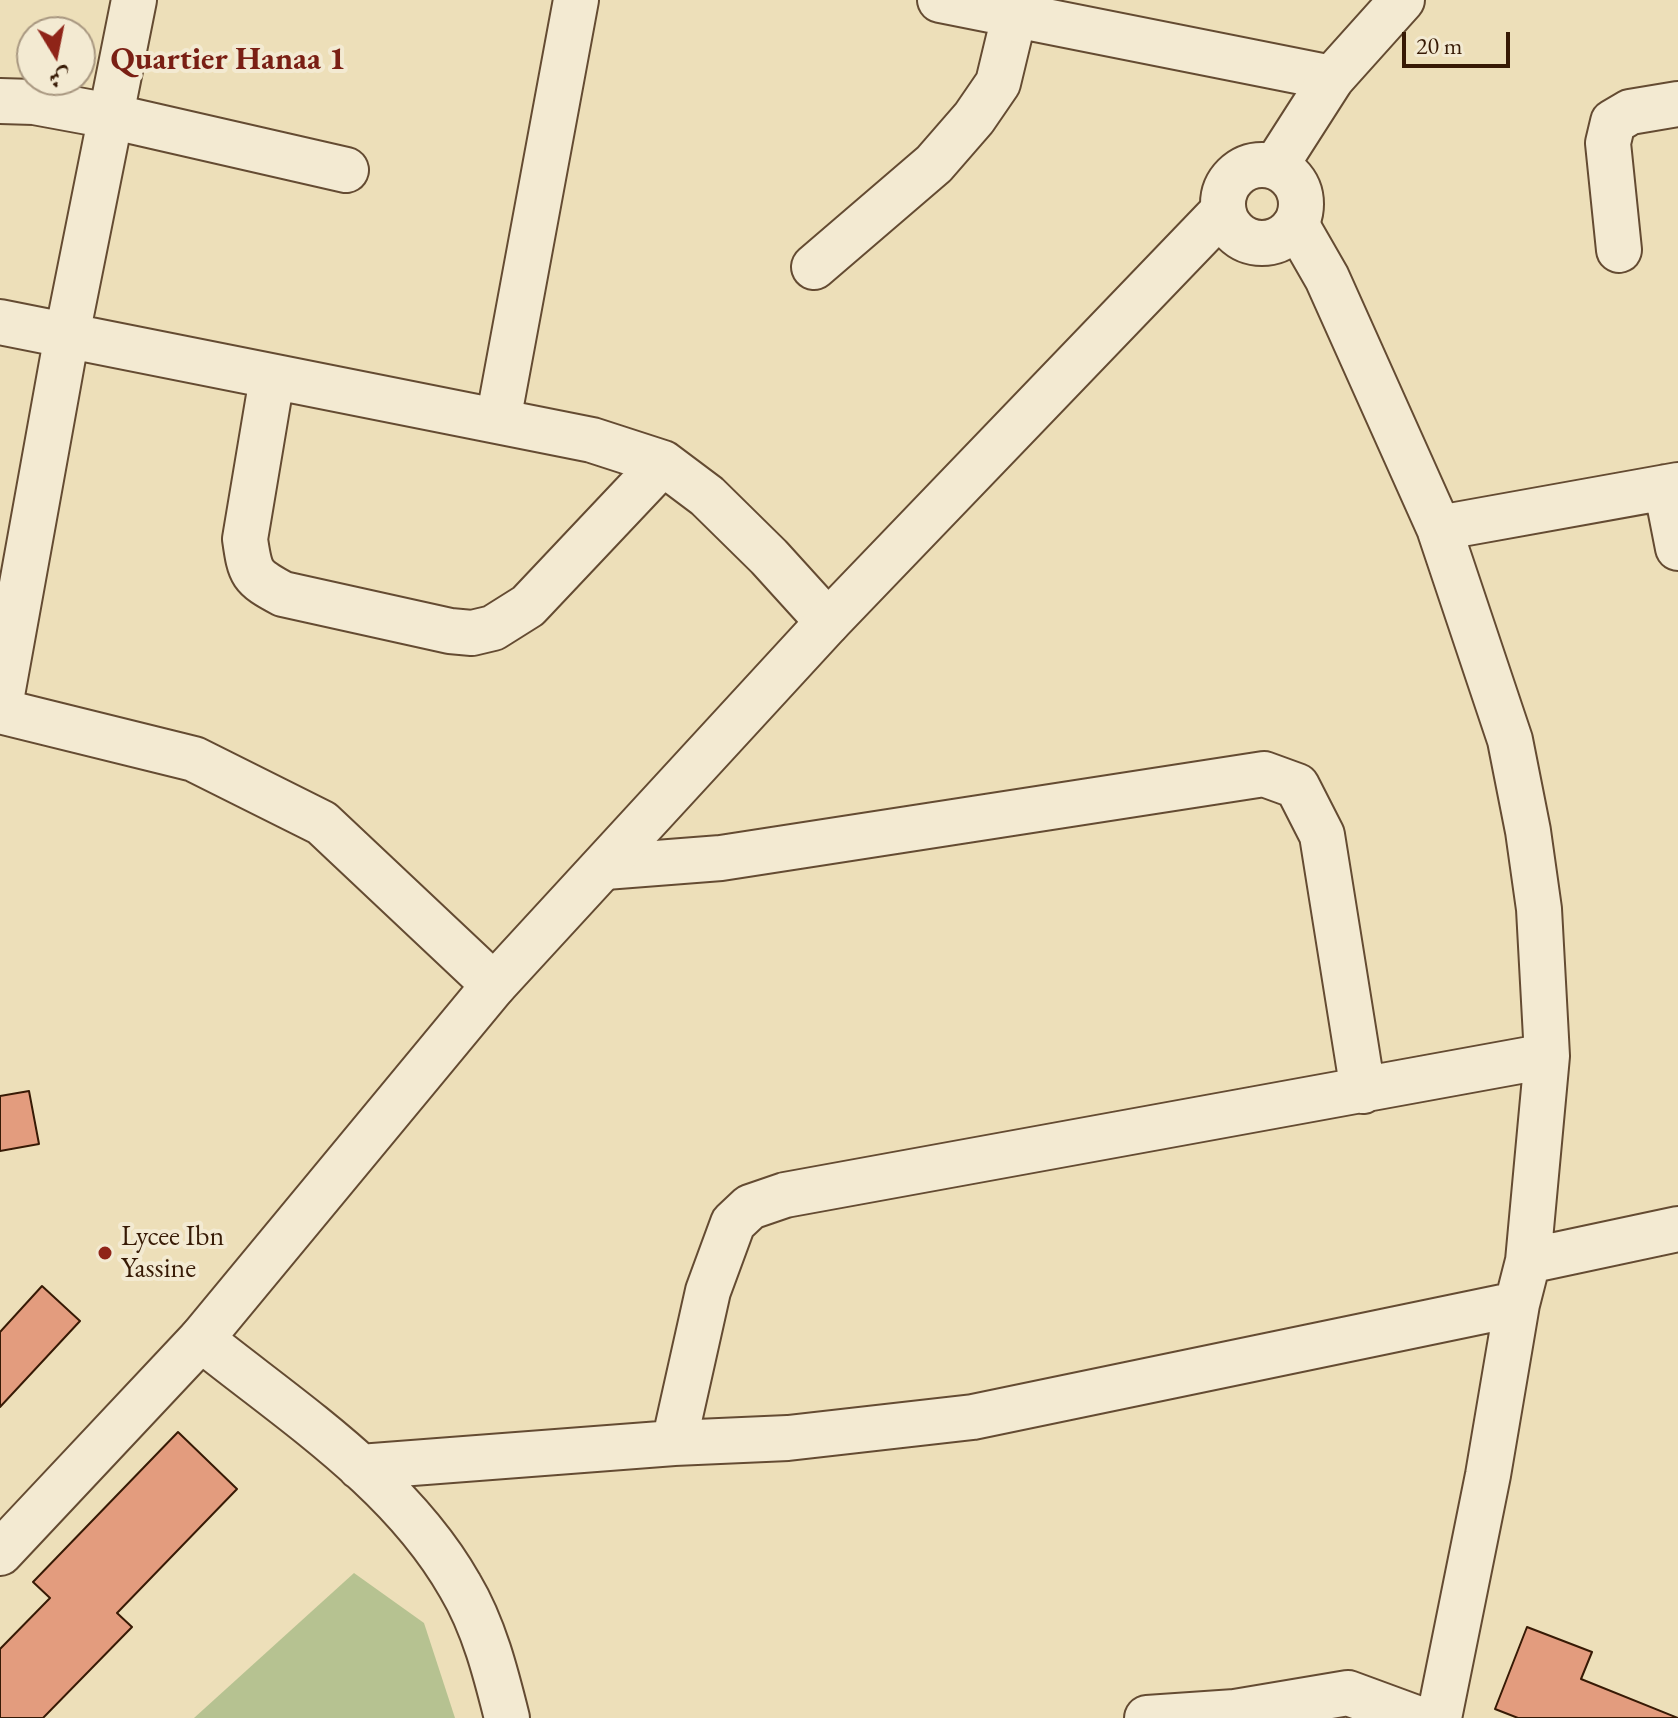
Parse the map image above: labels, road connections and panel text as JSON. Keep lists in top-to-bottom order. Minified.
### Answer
{"districts":["Quartier Hanaa 1"],"places":["Lycee Ibn Yassine"],"scale_bar":"20 m","north":"bottom"}
